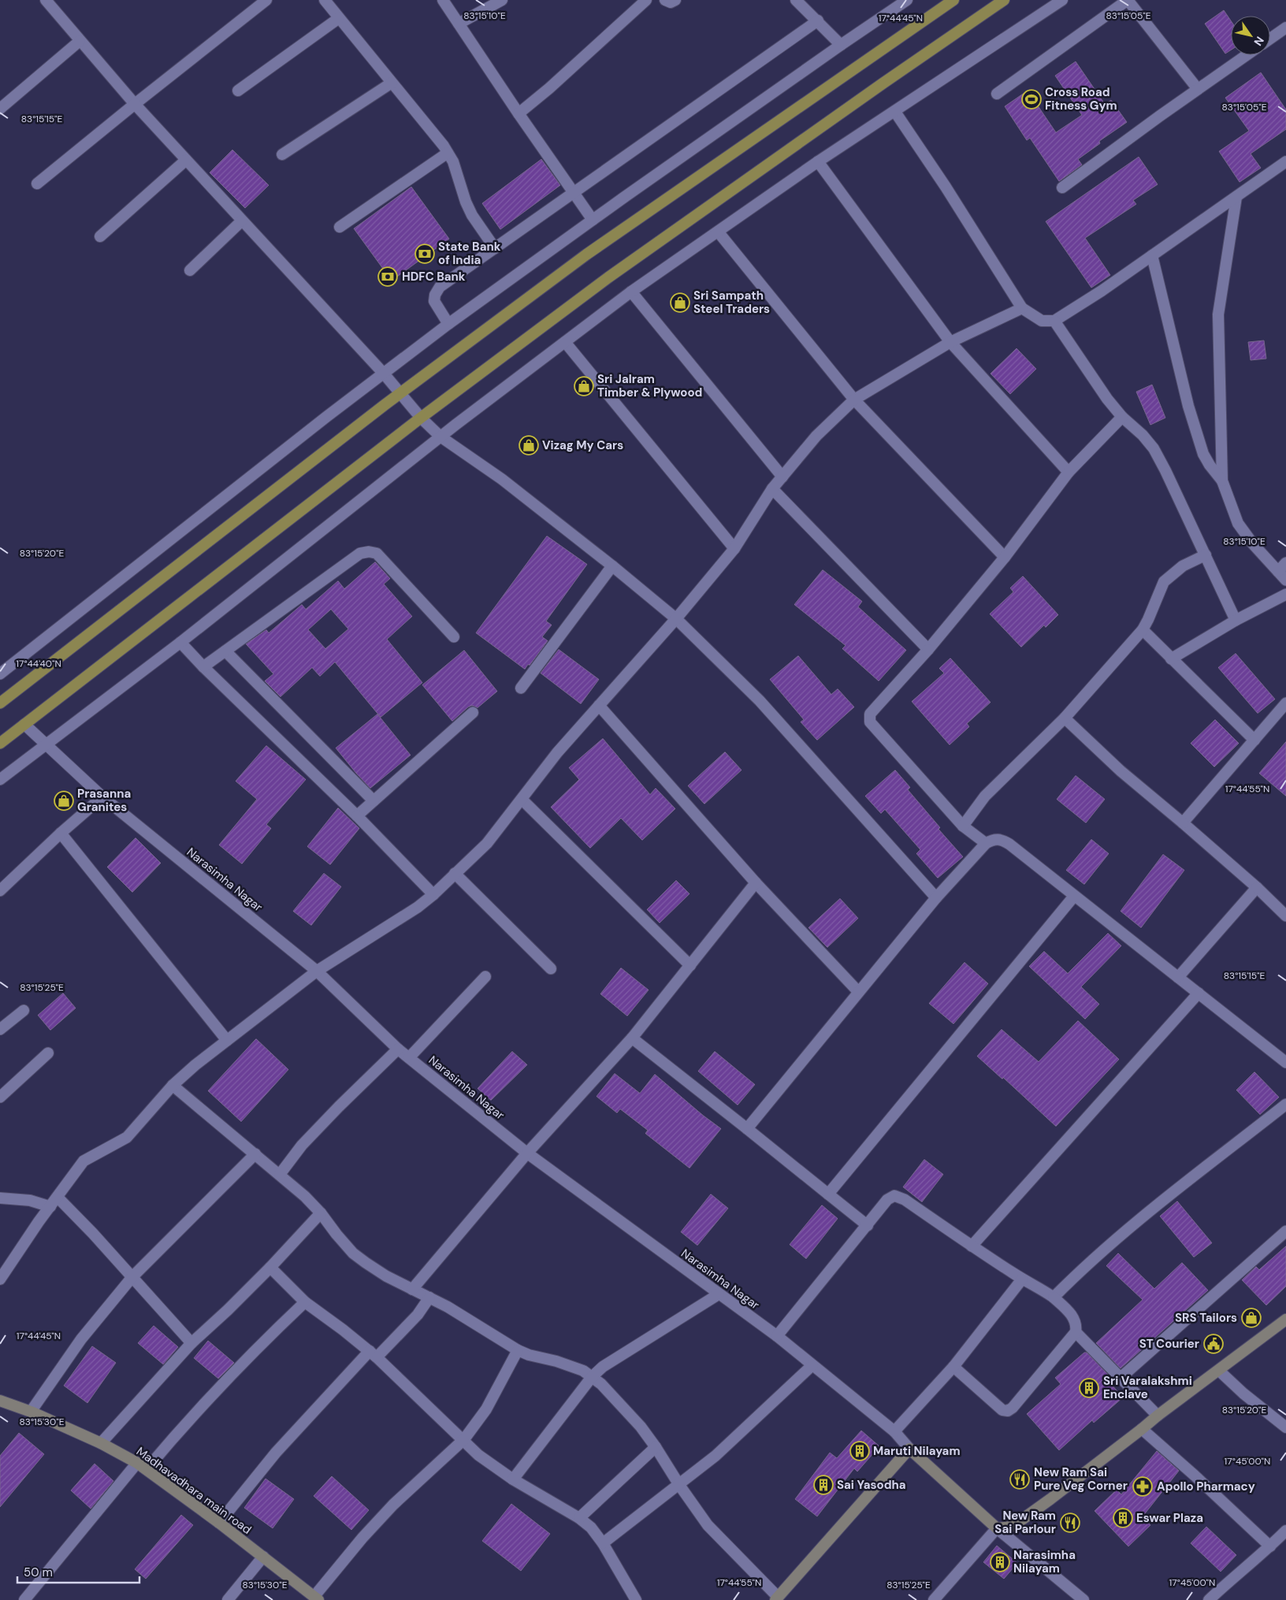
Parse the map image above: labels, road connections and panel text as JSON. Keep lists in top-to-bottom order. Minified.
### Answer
{"streets":{"main road":["Madhavadhara main road"],"street":["Narasimha Nagar"]},"places":{"sports":["Cross Road Fitness Gym"],"bank":["State Bank of India","HDFC Bank"],"shop":["Sri Sampath Steel Traders","Sri Jalram Timber & Plywood","Vizag My Cars","Prasanna Granites","SRS Tailors"],"public building":["ST Courier"],"building":["Sri Varalakshmi Enclave","Maruti Nilayam","Sai Yasodha","Eswar Plaza","Narasimha Nilayam"],"restaurant":["New Ram Sai Pure Veg Corner","New Ram Sai Parlour"],"pharmacy":["Apollo Pharmacy"]},"scale_bar":"50 m","north":"bottom right","coordinates":["83°15'10\"E","83°15'05\"E","17°44'45\"N","83°15'15\"E","83°15'20\"E","17°44'40\"N","17°44'55\"N","83°15'25\"E","83°15'30\"E","17°45'00\"N"]}
